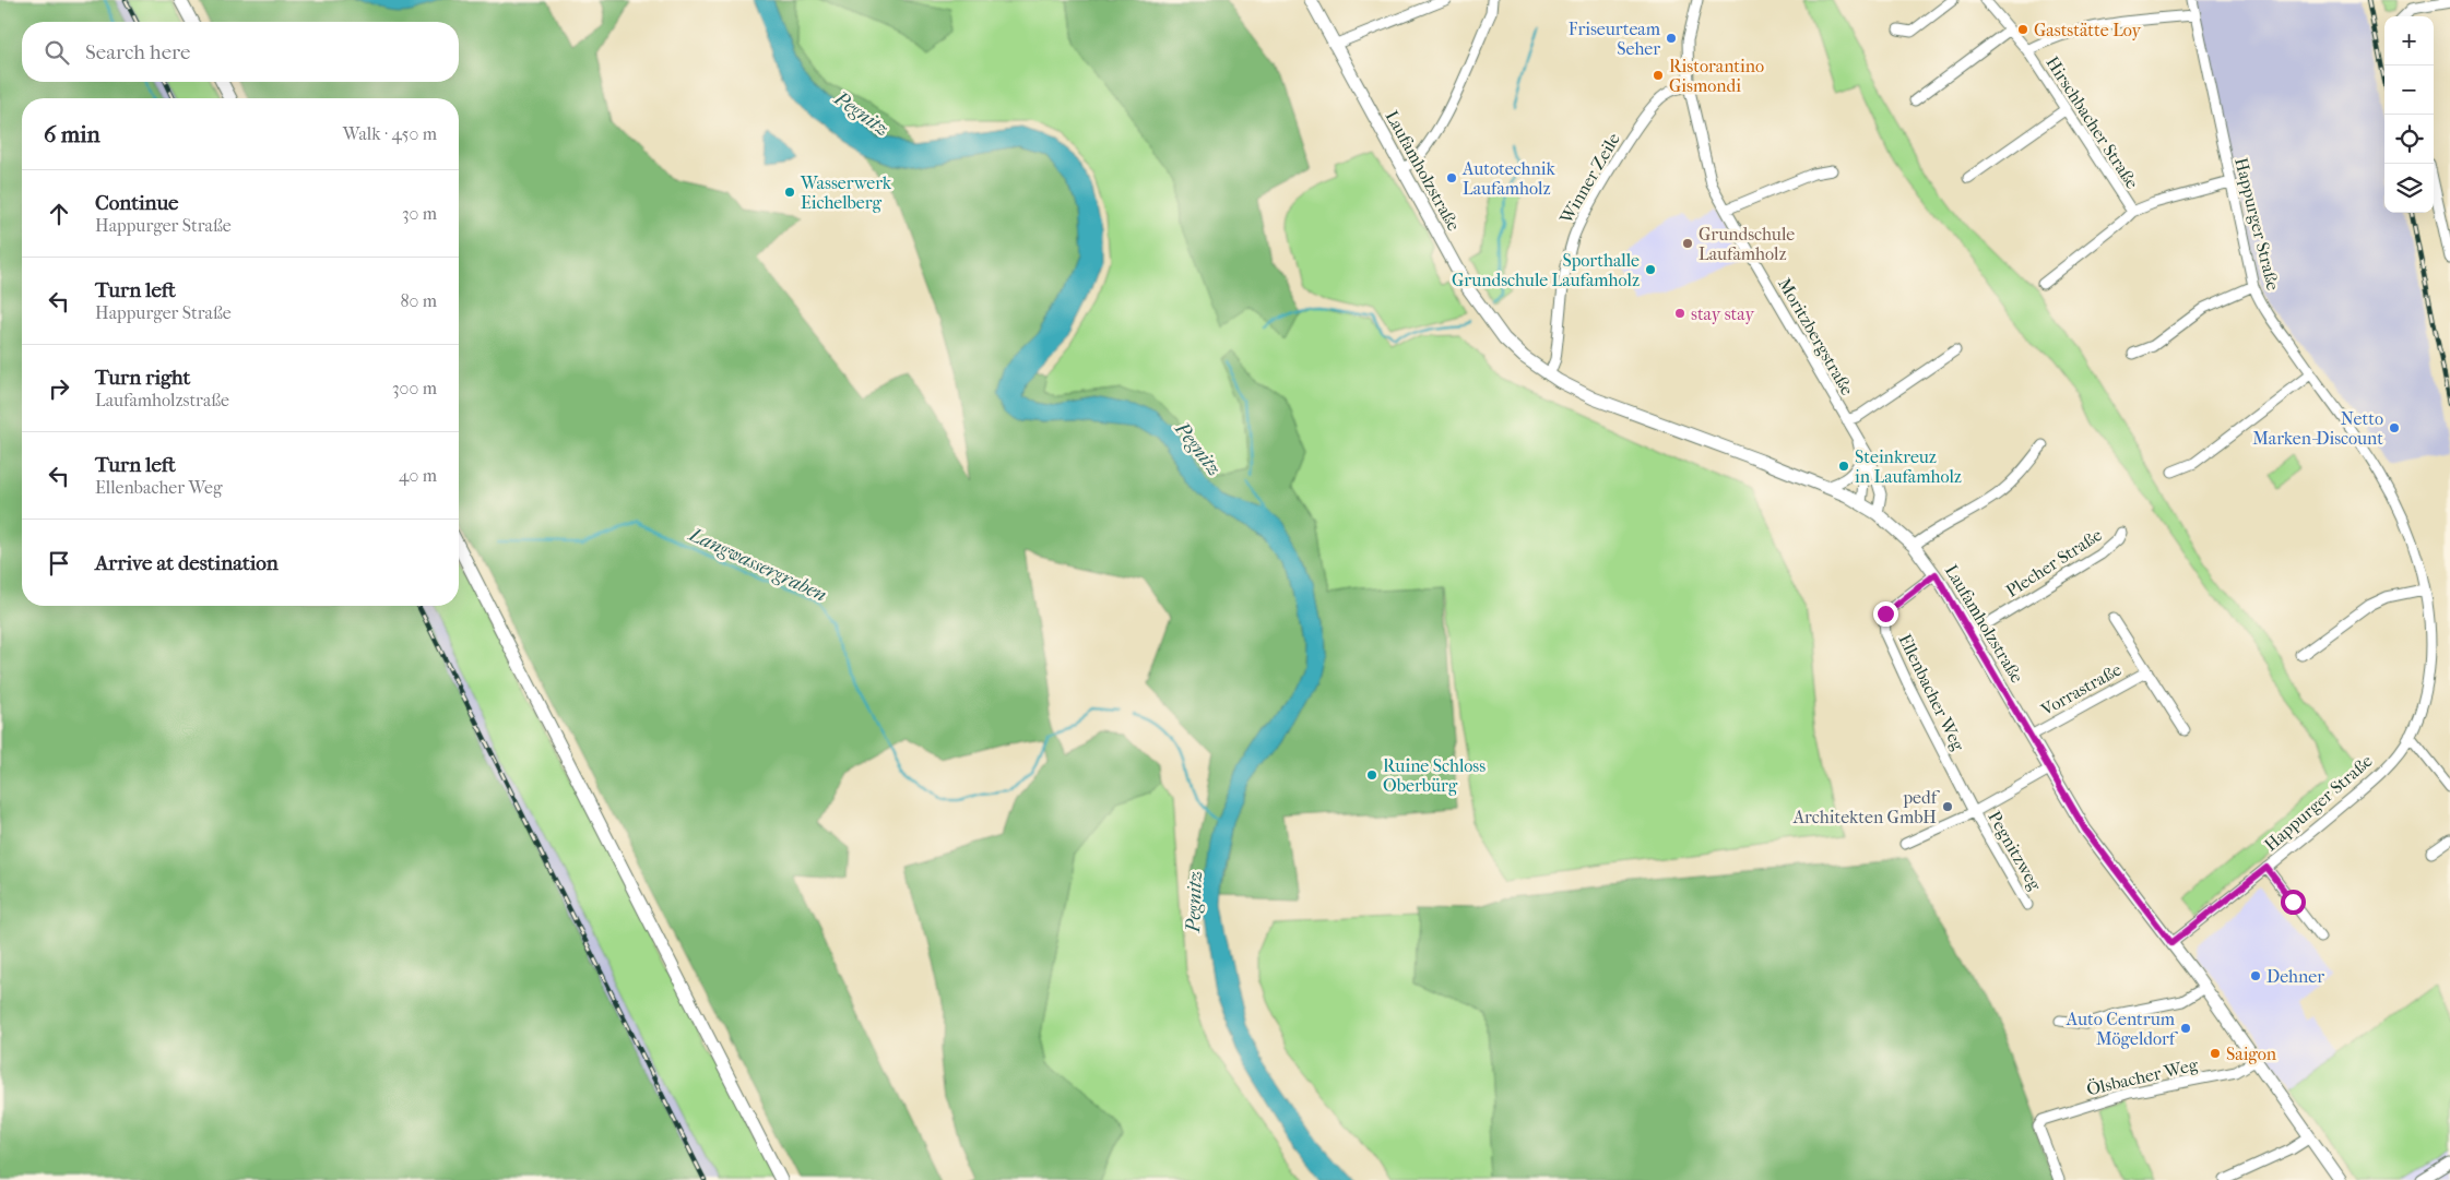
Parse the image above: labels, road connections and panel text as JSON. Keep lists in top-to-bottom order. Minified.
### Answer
{"streets":{"main road":["Laufamholzstraße"],"street":["Hirschbacher Straße","Winner Zeile","Happurger Straße","Moritzbergstraße","Plecher Straße","Vorrastraße","Ellenbacher Weg","Pegnitzweg","Ölsbacher Weg"]},"crossings":[["Laufamholzstraße","Winner Zeile"],["Laufamholzstraße","Happurger Straße"],["Laufamholzstraße","Moritzbergstraße"],["Laufamholzstraße","Plecher Straße"],["Laufamholzstraße","Vorrastraße"],["Laufamholzstraße","Ellenbacher Weg"],["Laufamholzstraße","Pegnitzweg"],["Laufamholzstraße","Ölsbacher Weg"],["Winner Zeile","Moritzbergstraße"],["Ellenbacher Weg","Pegnitzweg"]],"water":["Pegnitz","Langwassergraben"],"places":["Gaststätte Loy","Friseurteam Seher","Ristorantino Gismondi","Autotechnik Laufamholz","Wasserwerk Eichelberg","Grundschule Laufamholz","Sporthalle Grundschule Laufamholz","stay stay","Netto Marken-Discount","Steinkreuz in Laufamholz","Ruine Schloss Oberbürg","pedf Architekten GmbH","Dehner","Auto Centrum Mögeldorf","Saigon"],"page":{"map_buttons":["+","−"],"search":"Search here","heading":["6 min","Walk · 450 m"],"list":[["Continue","Happurger Straße","30 m"],["Turn left","Happurger Straße","80 m"],["Turn right","Laufamholzstraße","300 m"],["Turn left","Ellenbacher Weg","40 m"],"Arrive at destination"]}}
